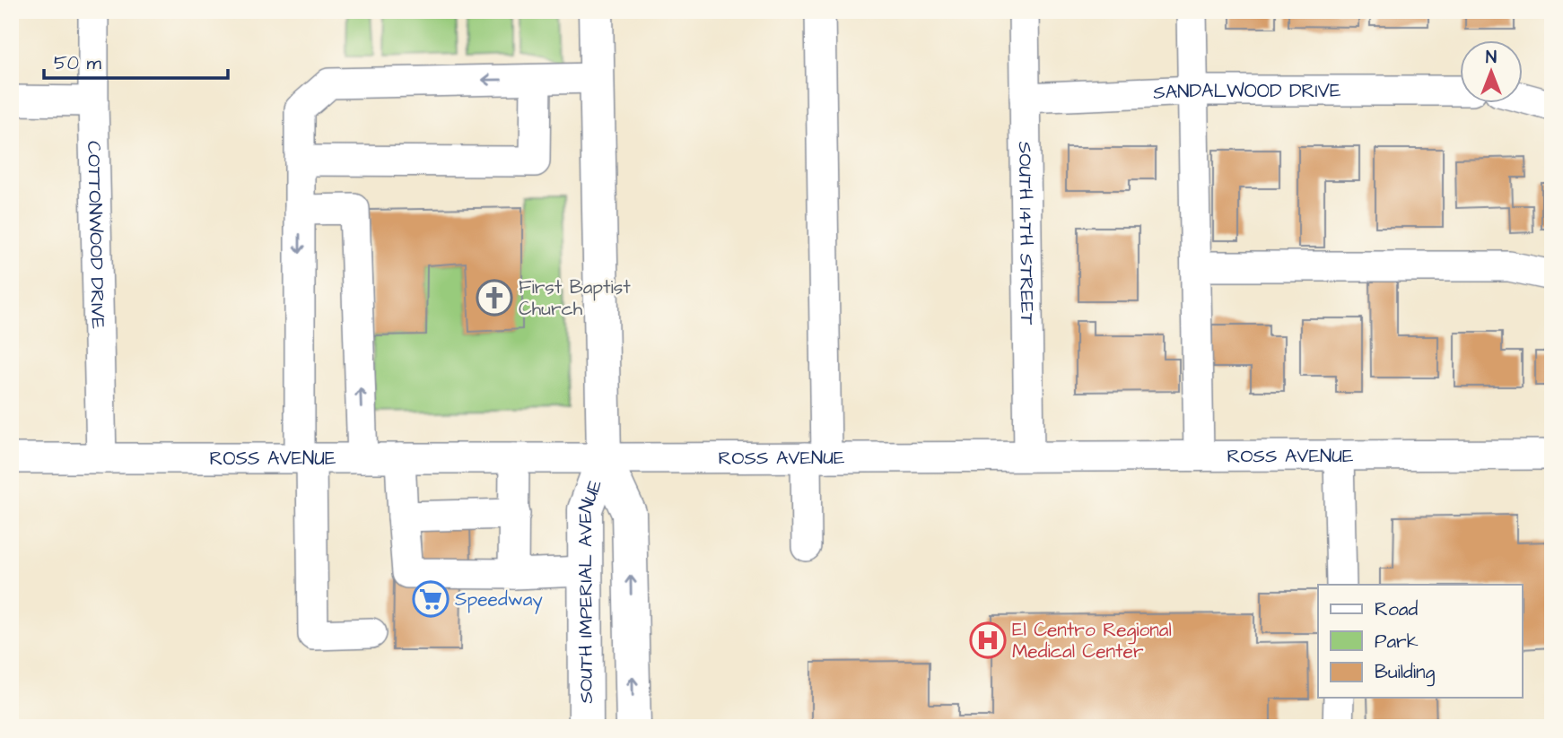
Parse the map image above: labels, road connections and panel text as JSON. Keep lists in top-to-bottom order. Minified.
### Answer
{"streets":{"highway":["SOUTH IMPERIAL AVENUE"],"street":["SANDALWOOD DRIVE","SOUTH 14TH STREET","COTTONWOOD DRIVE","ROSS AVENUE"]},"crossings":[["SANDALWOOD DRIVE","SOUTH 14TH STREET"],["SOUTH 14TH STREET","ROSS AVENUE"],["COTTONWOOD DRIVE","ROSS AVENUE"],["ROSS AVENUE","SOUTH IMPERIAL AVENUE"]],"places":{"church":["First Baptist Church"],"supermarket":["Speedway"],"hospital":["El Centro Regional Medical Center"]},"legend":["Road","Park","Building"],"scale_bar":"50 m","north":"top"}
